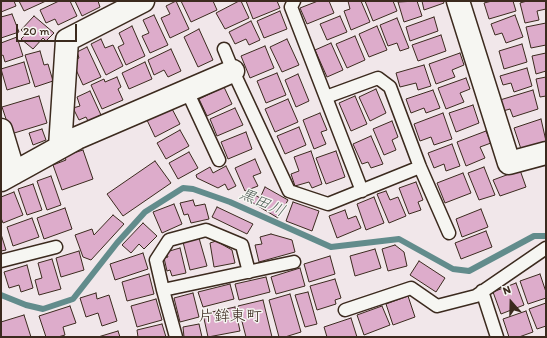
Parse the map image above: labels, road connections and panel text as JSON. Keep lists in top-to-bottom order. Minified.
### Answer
{"districts":["片鉾東町"],"water":["黒田川"],"scale_bar":"20 m","north":"top"}
